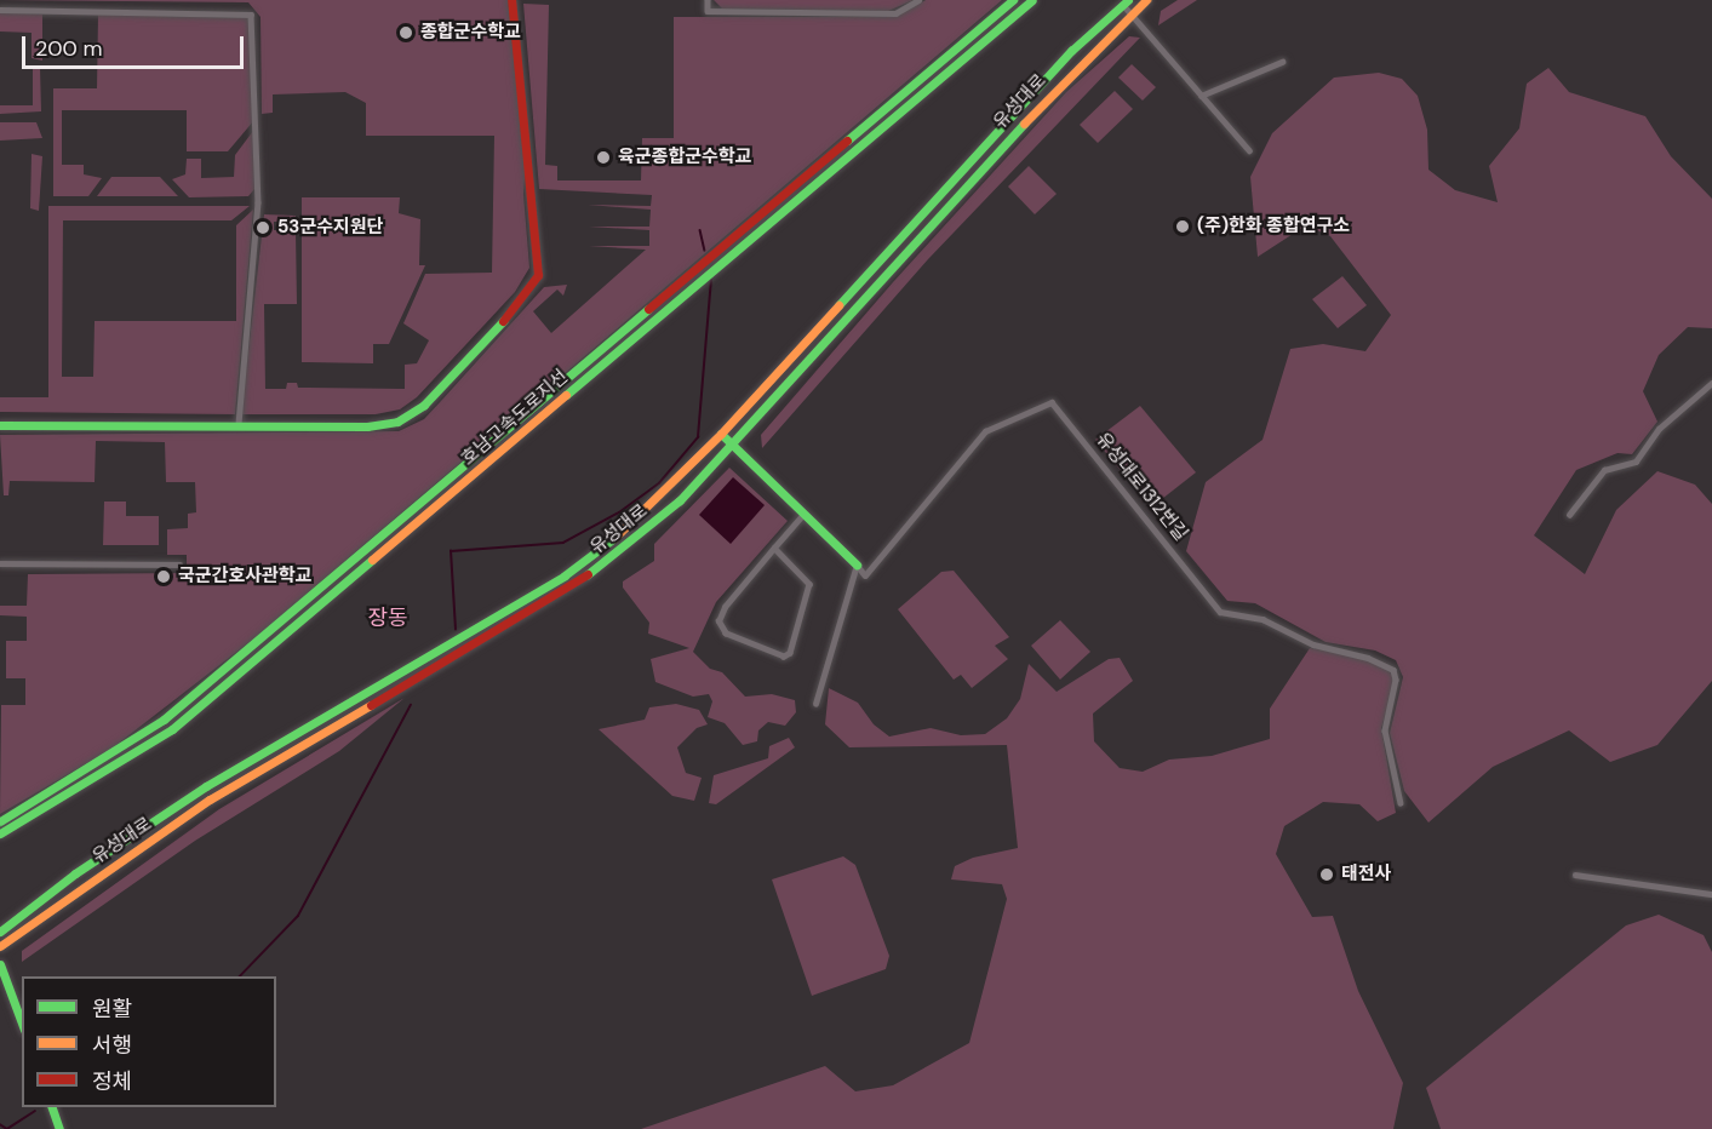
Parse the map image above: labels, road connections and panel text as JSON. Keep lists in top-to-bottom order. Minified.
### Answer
{"streets":{"main road":["유성대로","호남고속도로지선"],"street":["유성대로1312번길"]},"districts":["장동"],"places":["종합군수학교","육군종합군수학교","(주)한화 종합연구소","53군수지원단","국군간호사관학교","태전사"],"legend":["원활","서행","정체"],"scale_bar":"200 m"}
